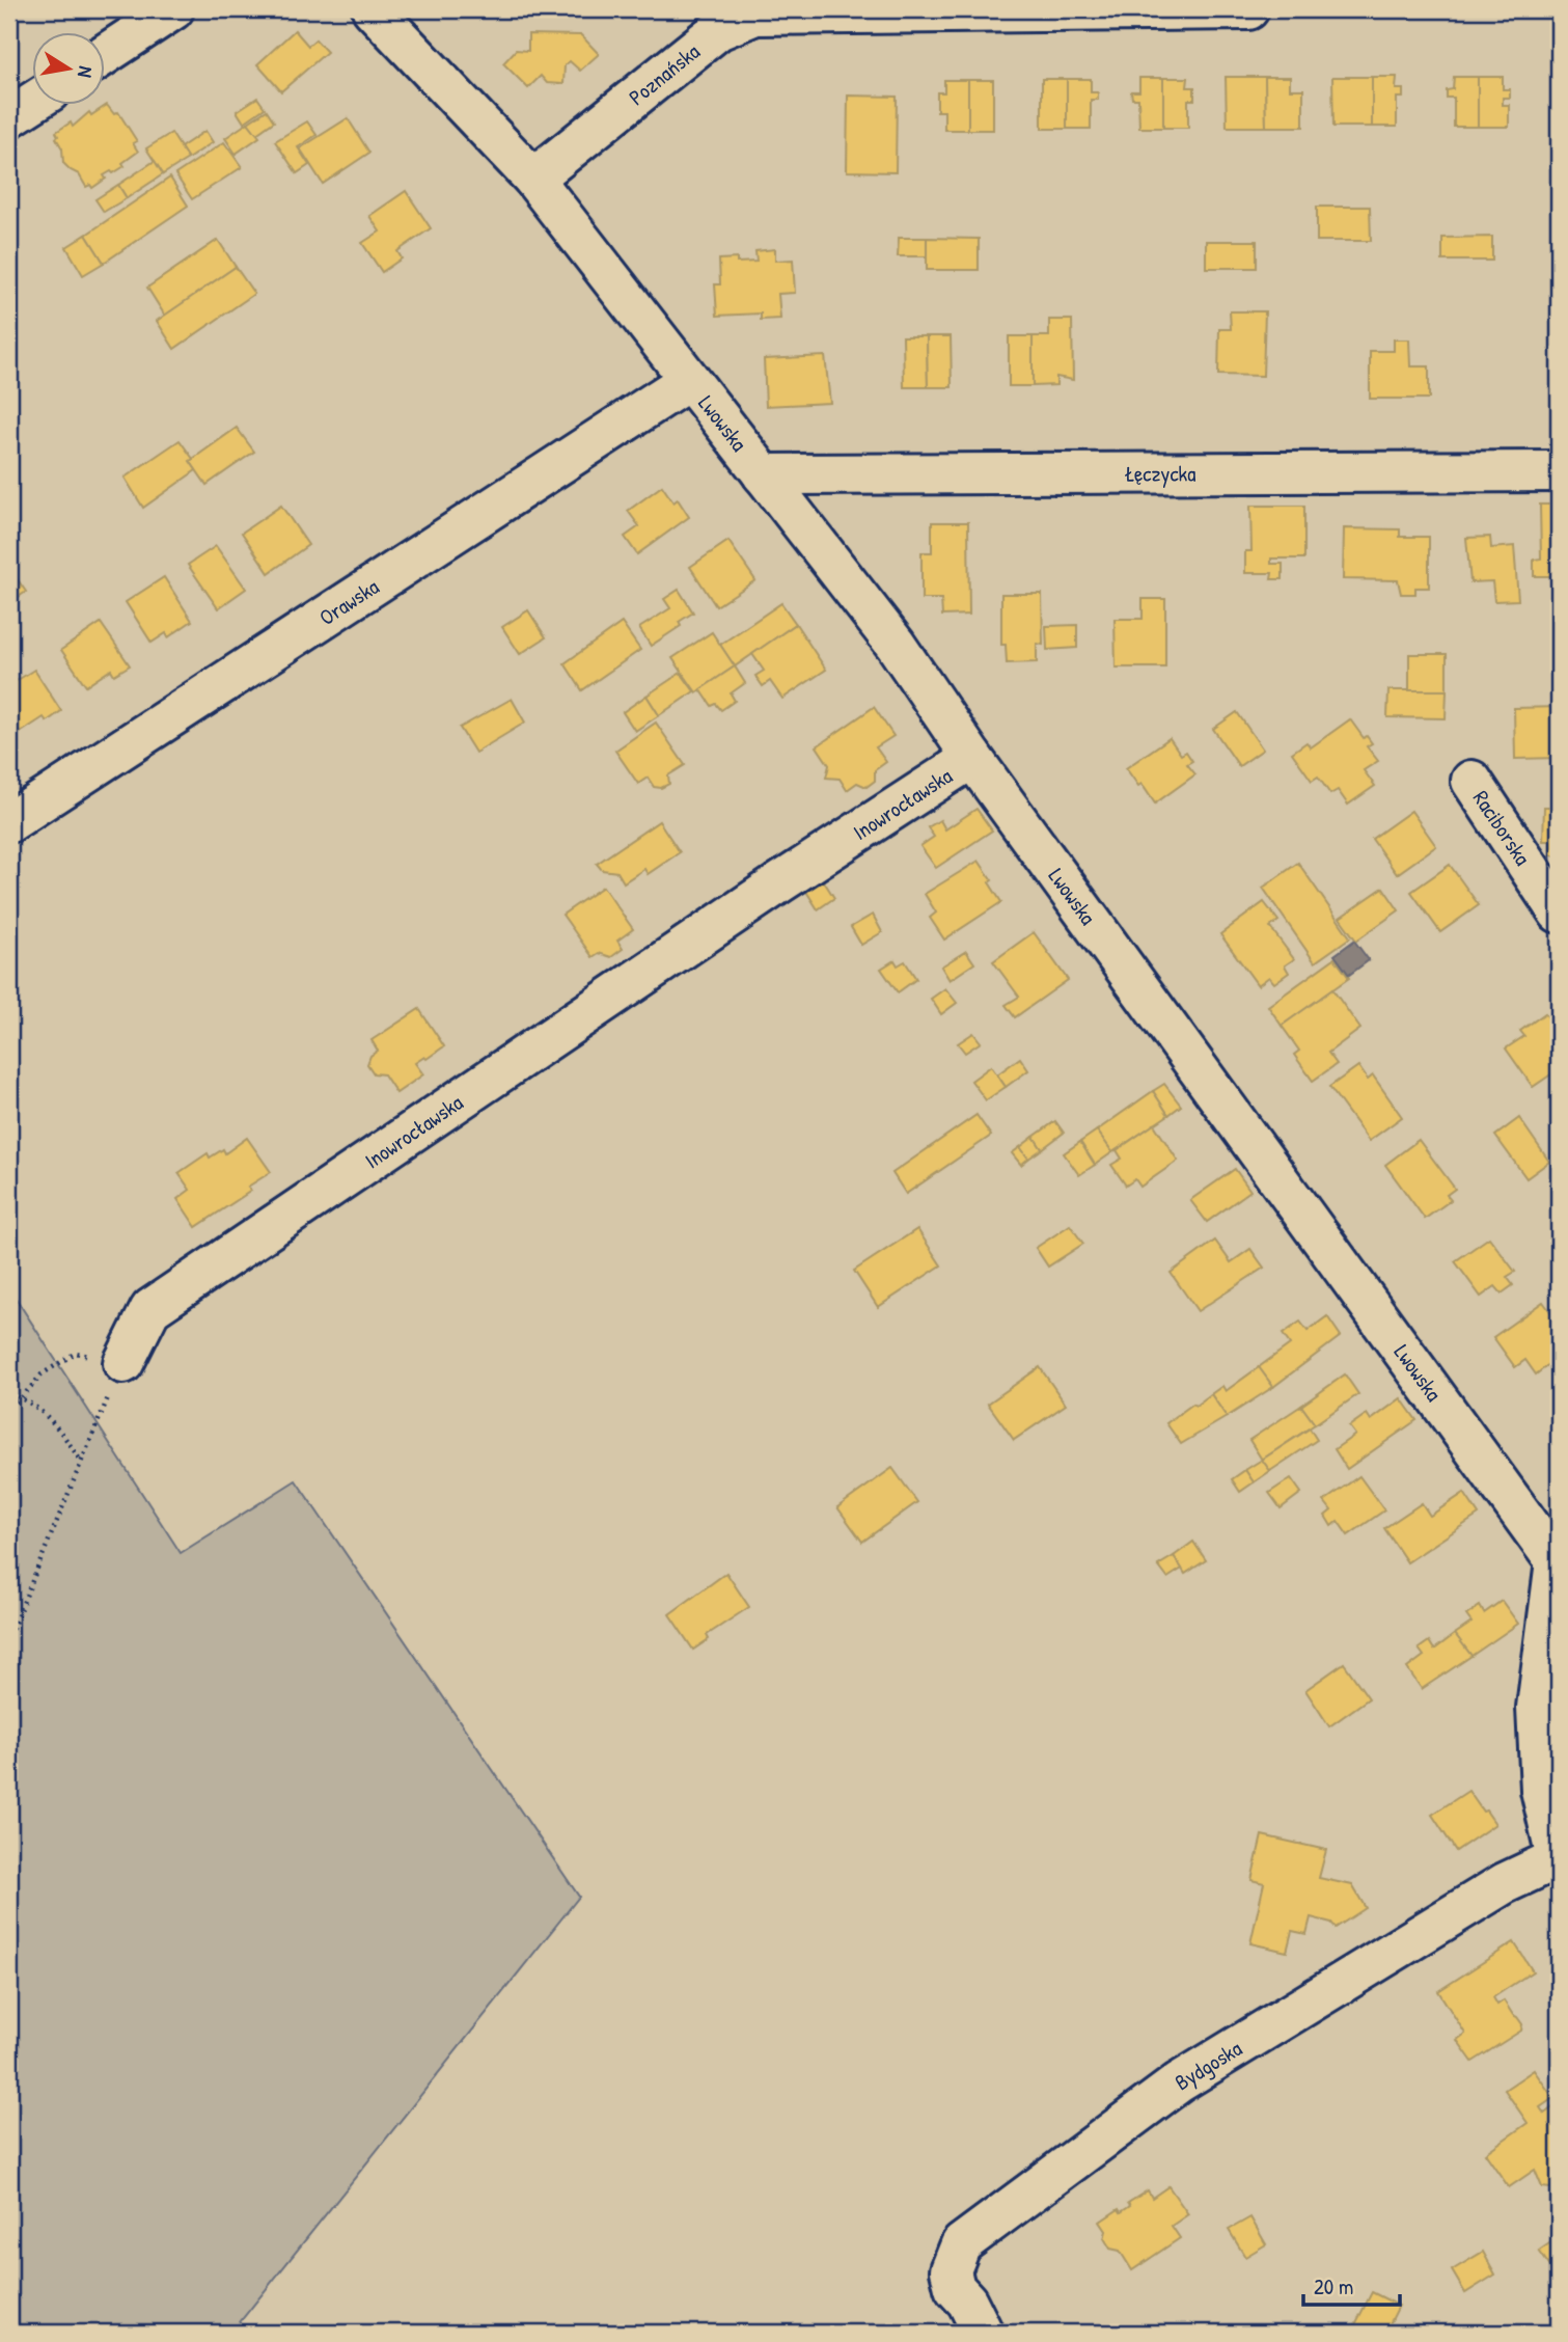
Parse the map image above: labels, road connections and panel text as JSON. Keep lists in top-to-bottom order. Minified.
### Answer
{"streets":{"street":["Poznańska","Lwowska","Łęczycka","Orawska","Inowrocławska","Raciborska","Bydgoska"]},"crossings":[["Poznańska","Lwowska"],["Lwowska","Łęczycka"],["Lwowska","Orawska"],["Lwowska","Inowrocławska"],["Lwowska","Bydgoska"]],"scale_bar":"20 m","north":"right"}
